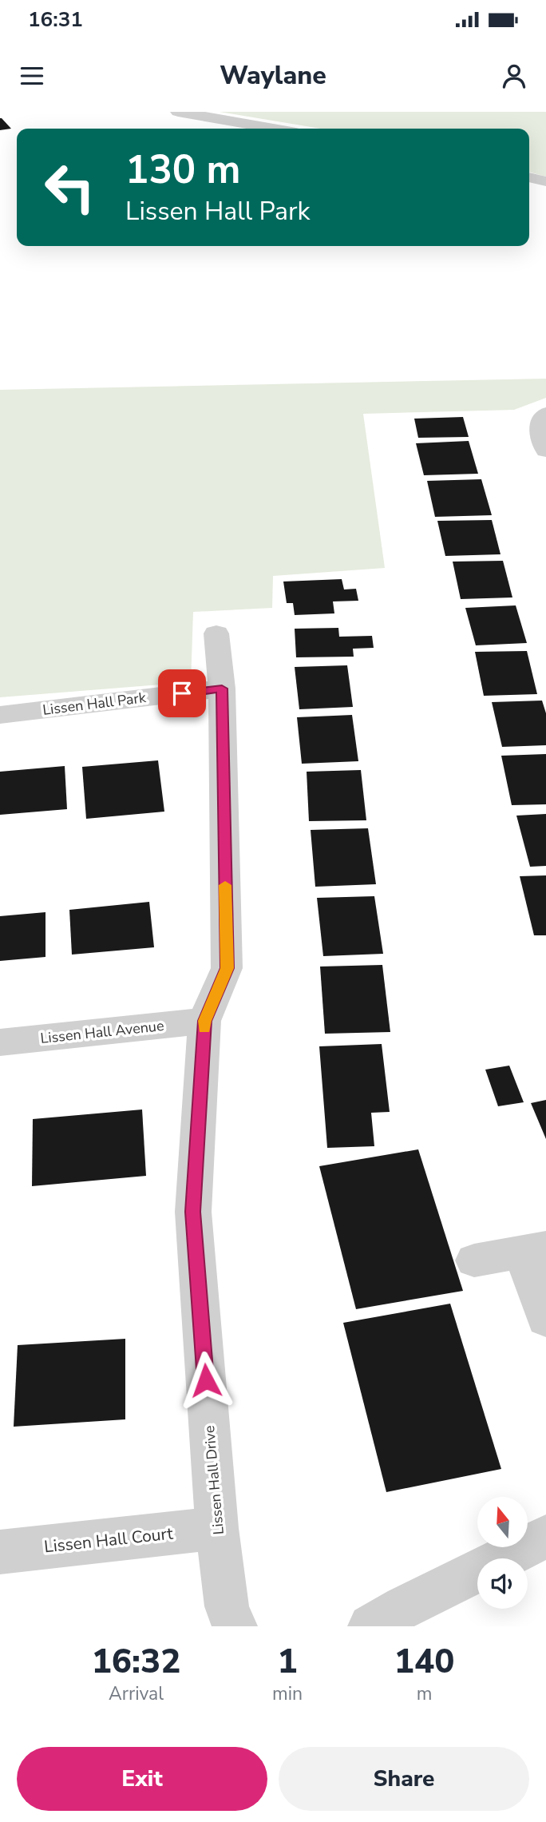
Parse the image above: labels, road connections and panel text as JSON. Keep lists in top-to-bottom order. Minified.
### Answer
{"streets":{"street":["Lissen Hall Park","Lissen Hall Avenue","Lissen Hall Drive","Lissen Hall Court"]},"crossings":[["Lissen Hall Park","Lissen Hall Drive"],["Lissen Hall Avenue","Lissen Hall Drive"],["Lissen Hall Drive","Lissen Hall Court"]],"north":"top","page":{"status":"16:31","header":"Waylane","turn":["130 m","Lissen Hall Park"],"eta":["16:32","Arrival","1","min","140","m"],"buttons":["Exit","Share"]}}
